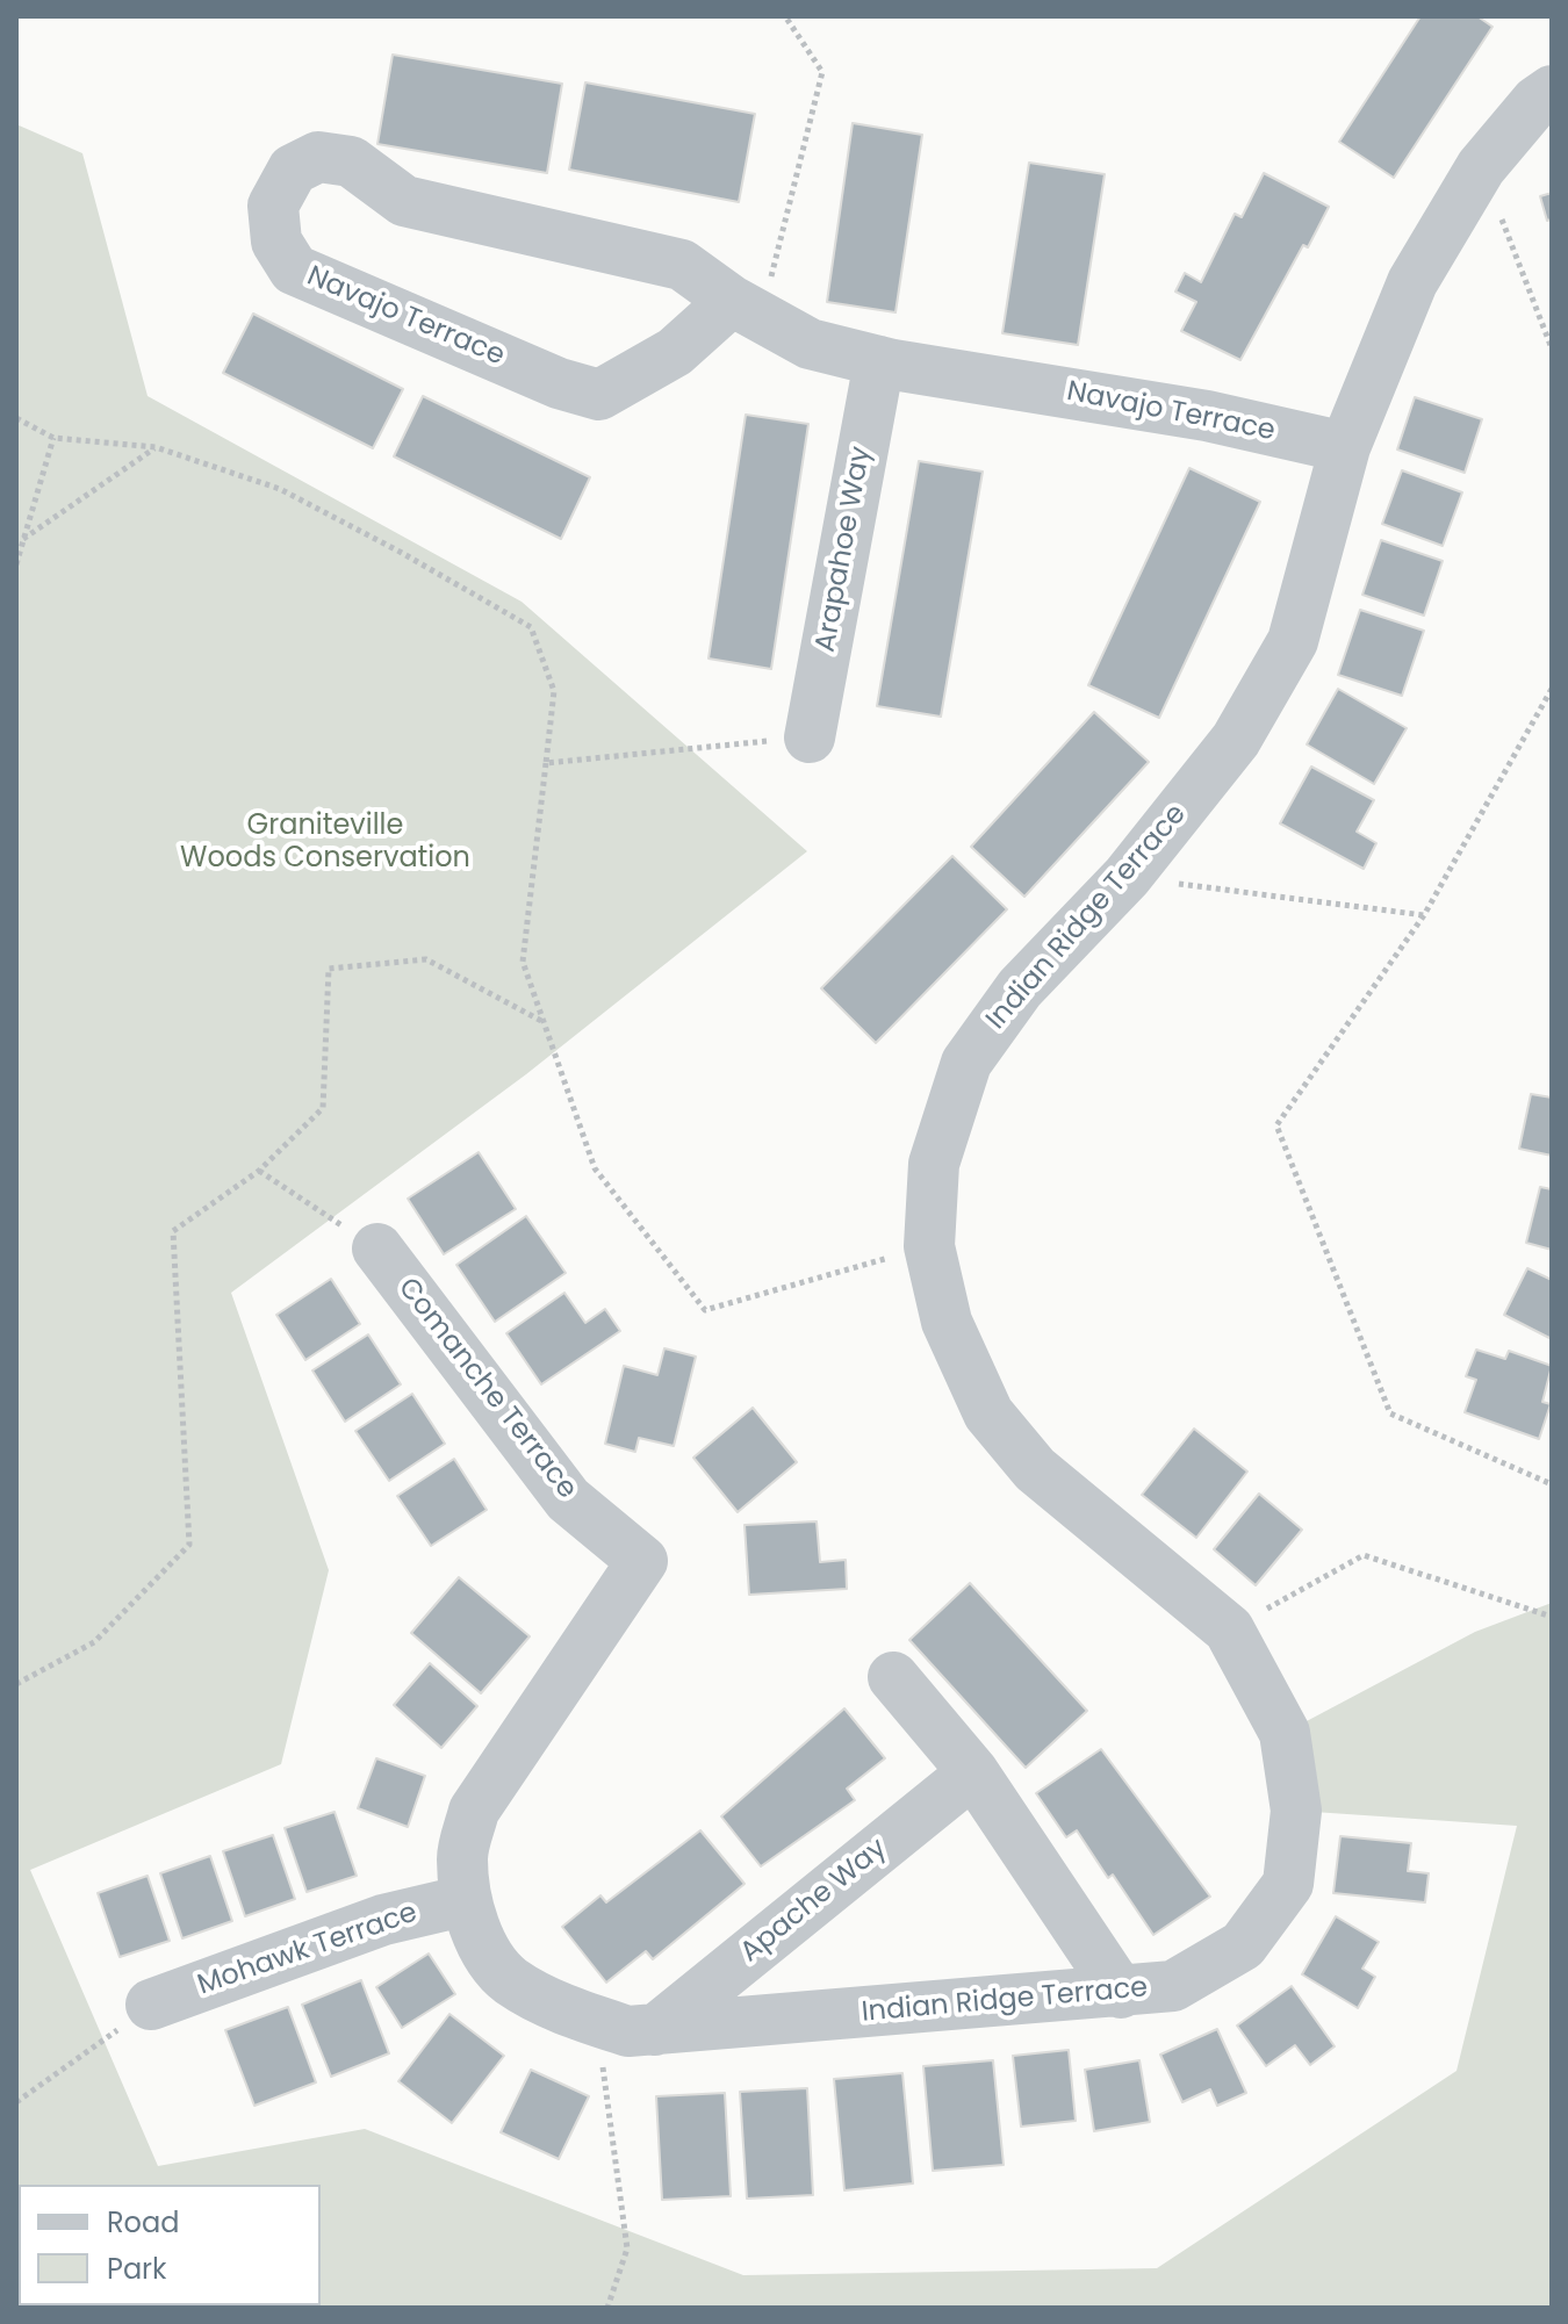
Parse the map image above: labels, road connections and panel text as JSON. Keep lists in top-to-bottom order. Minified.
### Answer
{"streets":{"street":["Navajo Terrace","Arapahoe Way","Indian Ridge Terrace","Comanche Terrace","Apache Way","Mohawk Terrace"]},"crossings":[["Navajo Terrace","Arapahoe Way"],["Navajo Terrace","Indian Ridge Terrace"],["Indian Ridge Terrace","Comanche Terrace"],["Indian Ridge Terrace","Apache Way"],["Indian Ridge Terrace","Mohawk Terrace"]],"parks":["Graniteville Woods Conservation"],"legend":["Road","Park"]}
